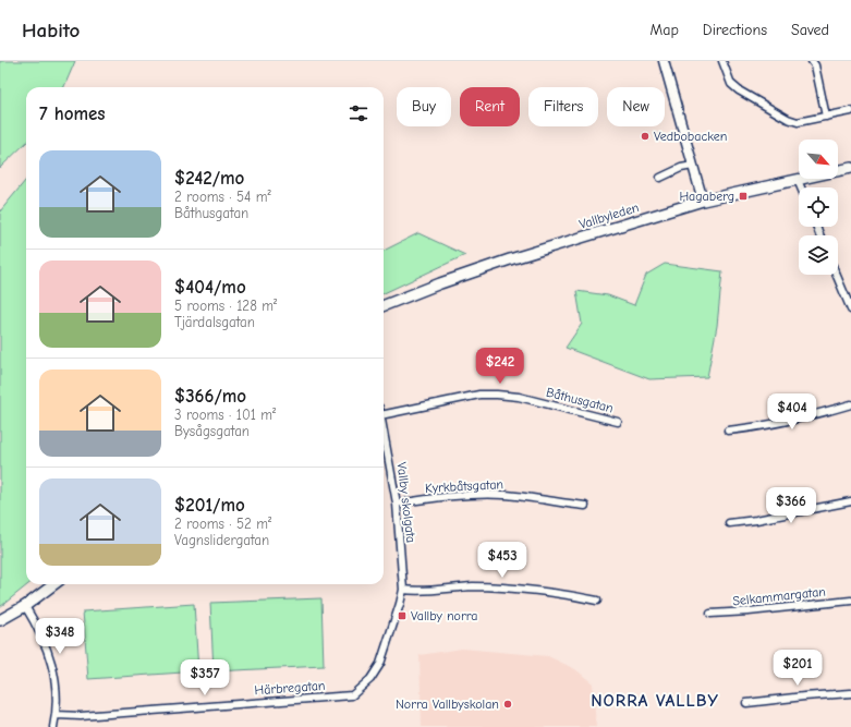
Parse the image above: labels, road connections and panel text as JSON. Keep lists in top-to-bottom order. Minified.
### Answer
{"streets":{"main road":["Vallbyleden"],"street":["Båthusgatan","Kyrkbåtsgatan","Vallby skolgata","Selkammargatan","Härbregatan"]},"crossings":[["Kyrkbåtsgatan","Vallby skolgata"],["Vallby skolgata","Härbregatan"]],"districts":["NORRA VALLBY"],"places":{"other":["Vedbobacken","Norra Vallbyskolan"],"transit":["Hagaberg","Vallby norra"]},"north":"bottom right","page":{"header":"Habito","nav":["Map","Directions","Saved"],"chip":["Buy","Rent","Filters","New"],"heading":"7 homes","list":[{"name":"$242/mo","note":"2 rooms · 54 m² · Båthusgatan"},{"name":"$404/mo","note":"5 rooms · 128 m² · Tjärdalsgatan"},{"name":"$366/mo","note":"3 rooms · 101 m² · Bysågsgatan"},{"name":"$201/mo","note":"2 rooms · 52 m² · Vagnslidergatan"}],"price":["$242","$404","$366","$453","$348","$201","$357"]}}
